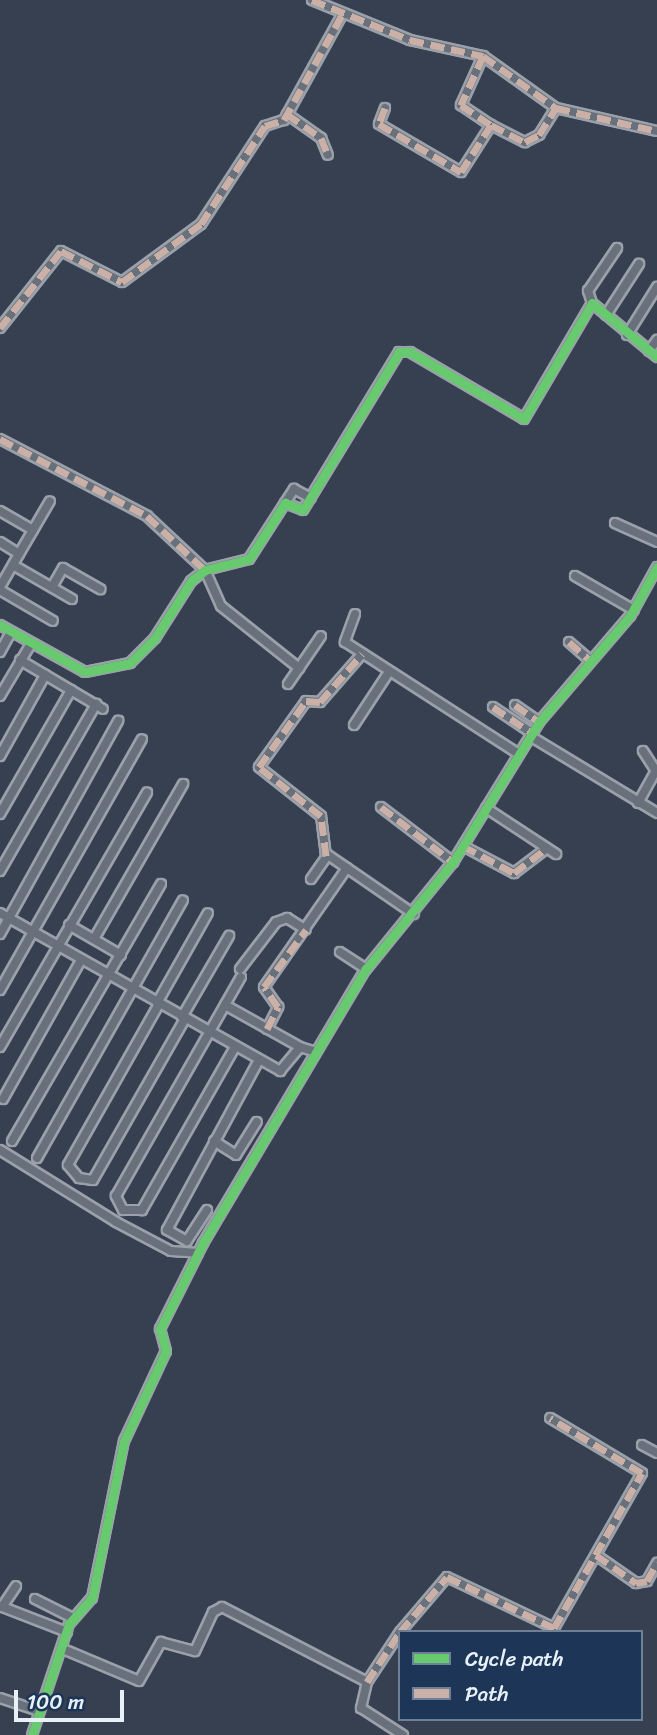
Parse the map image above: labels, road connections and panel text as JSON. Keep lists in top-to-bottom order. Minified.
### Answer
{"legend":["Cycle path","Path"],"scale_bar":"100 m"}
